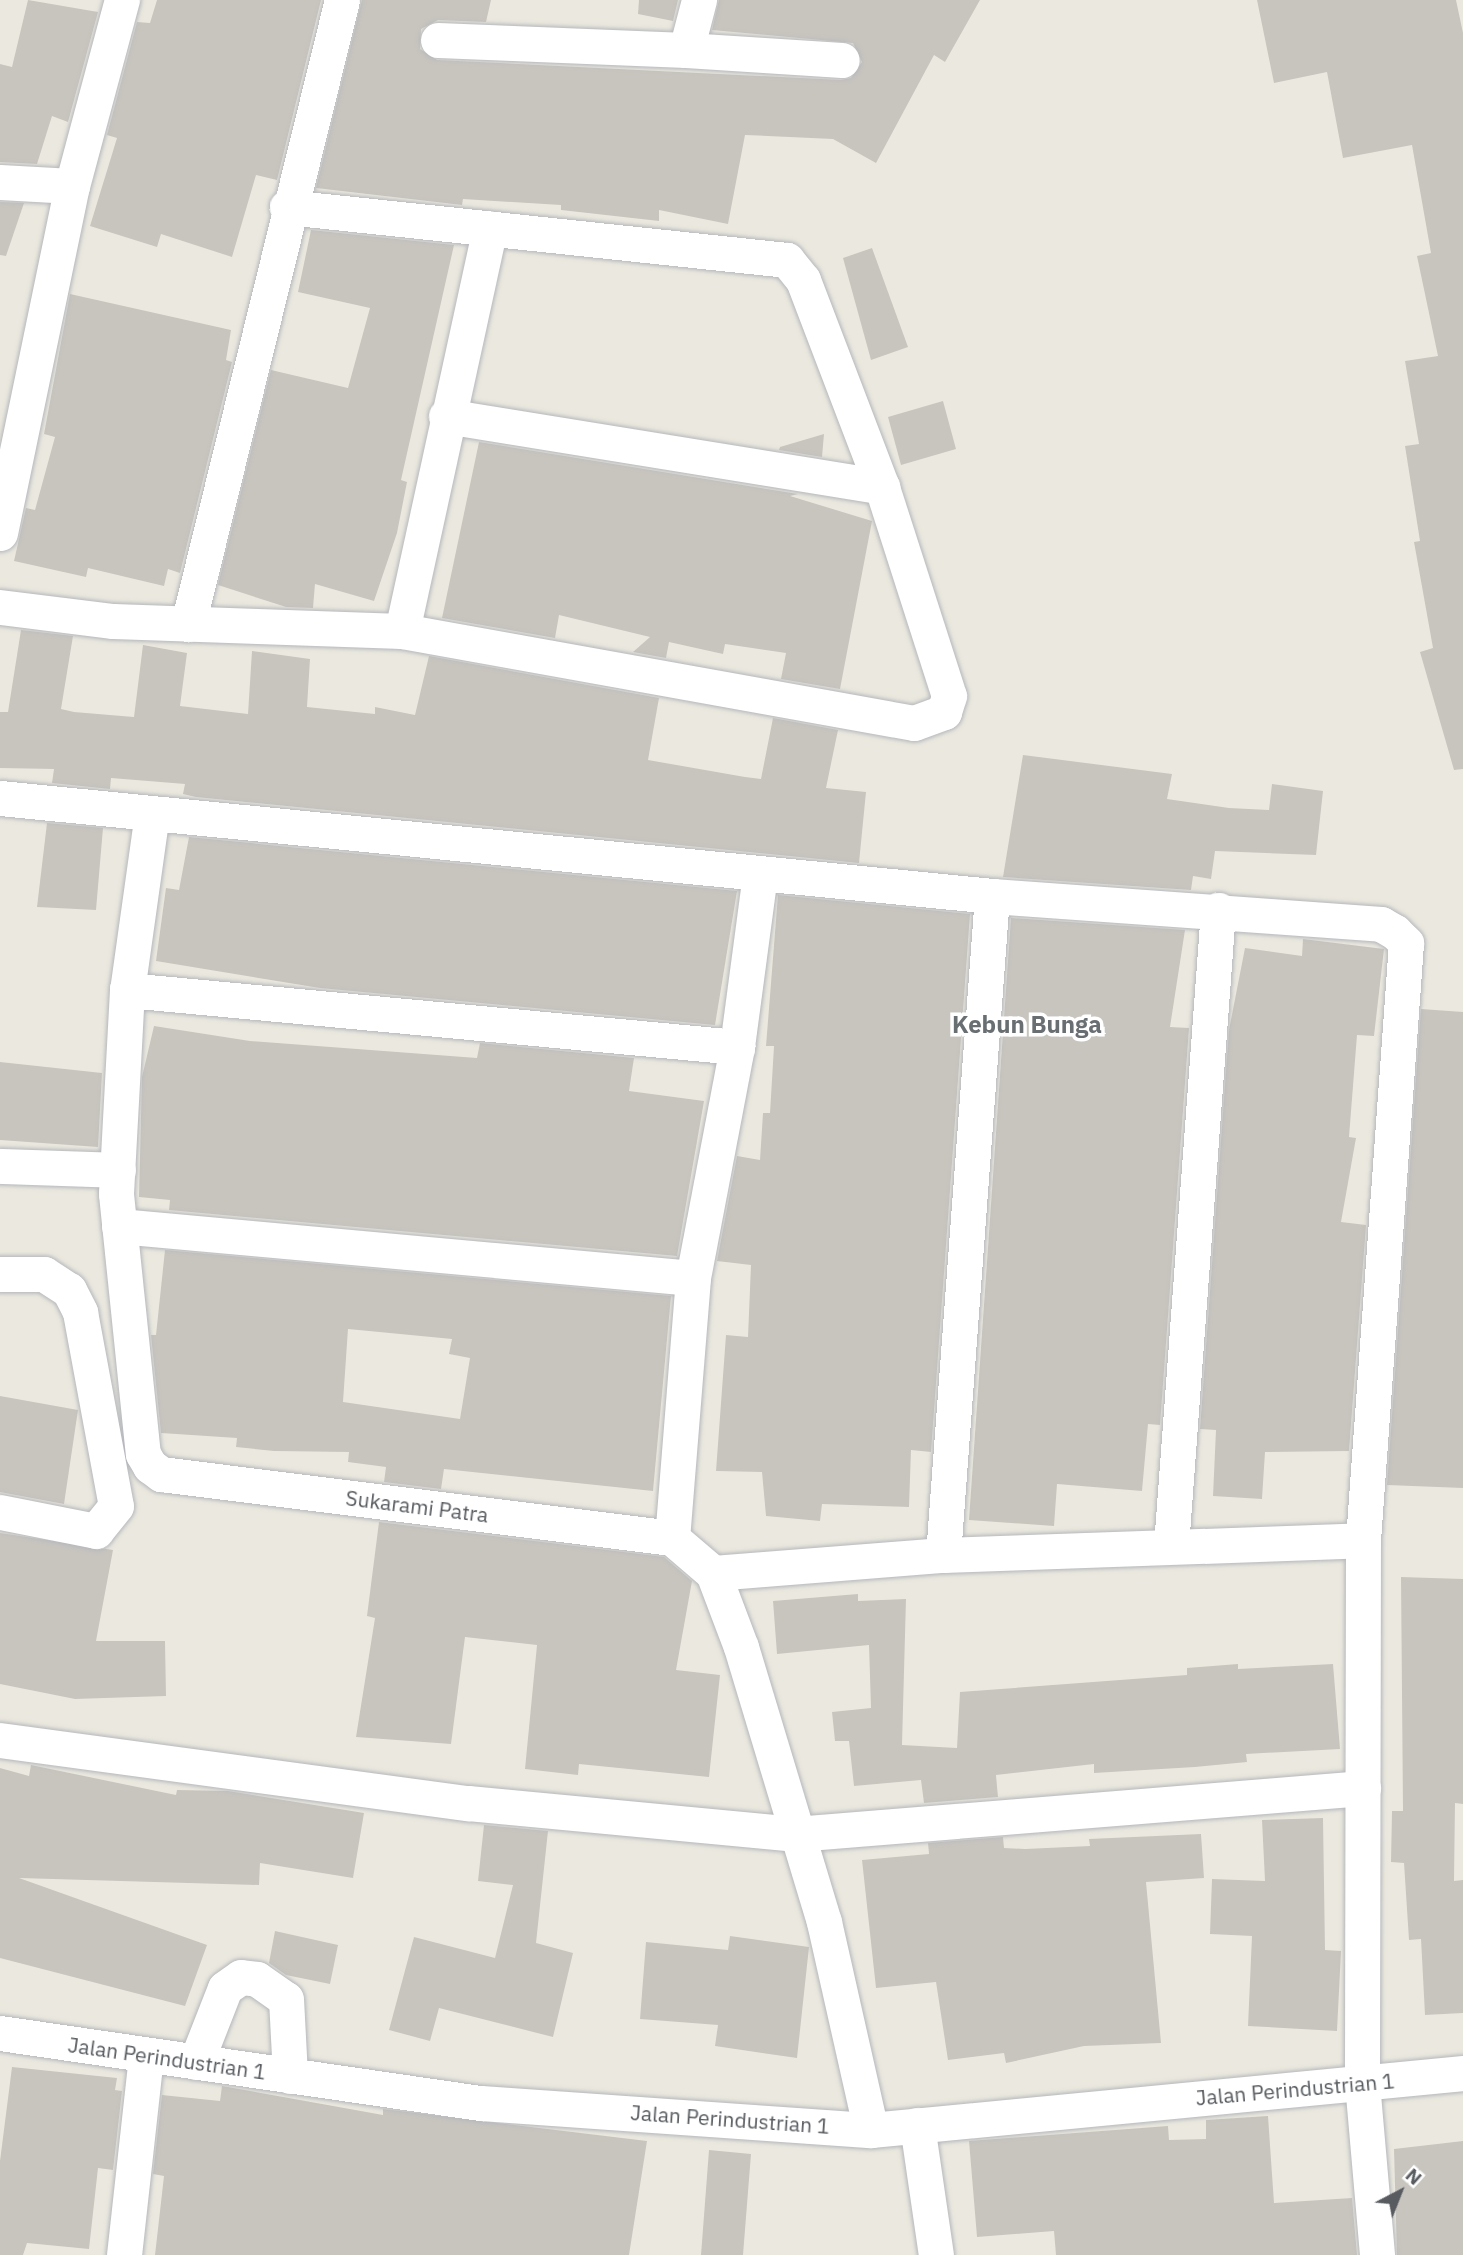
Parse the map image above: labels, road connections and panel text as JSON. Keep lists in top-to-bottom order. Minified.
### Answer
{"streets":{"street":["Sukarami Patra","Jalan Perindustrian 1"]},"districts":["Kebun Bunga"],"north":"top right"}
